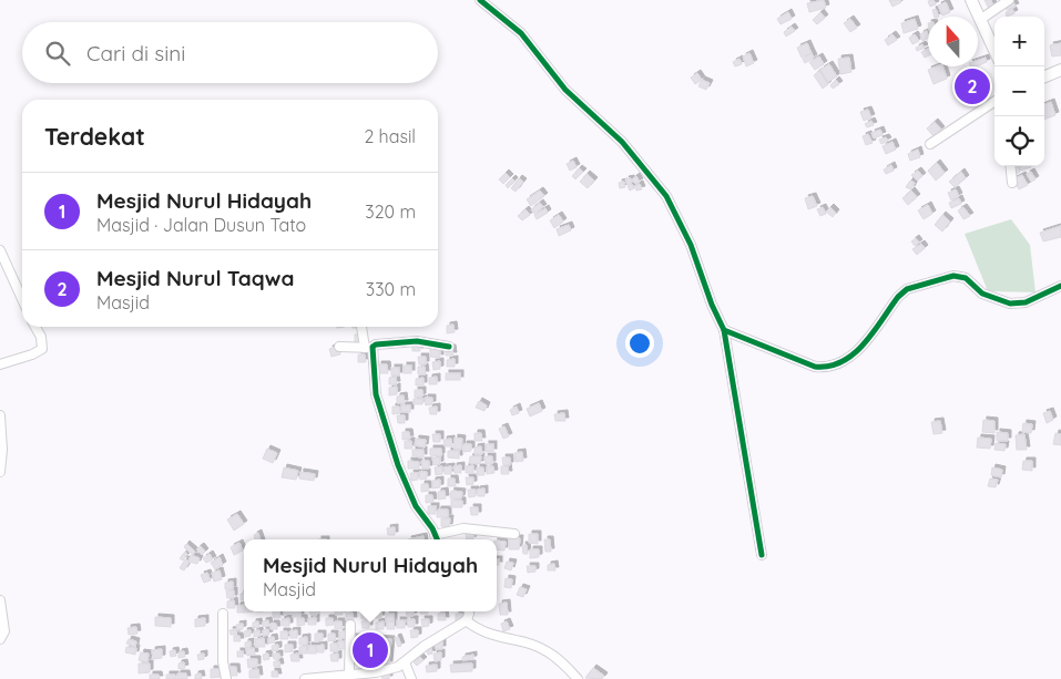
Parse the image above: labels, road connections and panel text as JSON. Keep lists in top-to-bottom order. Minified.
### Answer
{"north":"top","page":{"map_buttons":["+","−"],"search":"Cari di sini","pins":["2","1"],"heading":["Terdekat","2 hasil"],"list":[{"mark":"1","name":"Mesjid Nurul Hidayah","note":"Masjid · Jalan Dusun Tato","value":"320 m"},{"mark":"2","name":"Mesjid Nurul Taqwa","note":"Masjid","value":"330 m"}],"popup":["Mesjid Nurul Hidayah","Masjid"]}}
